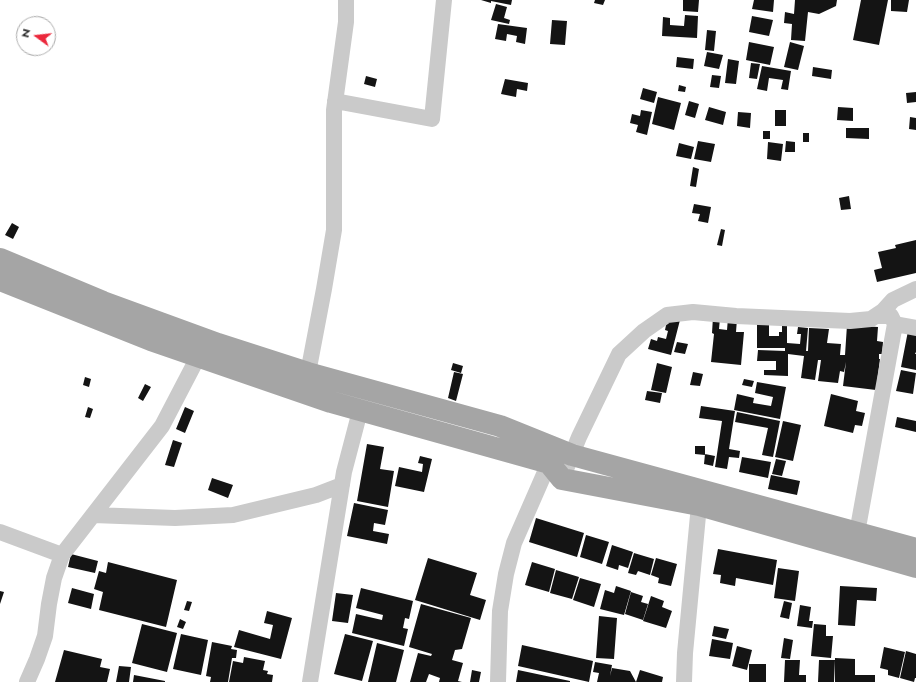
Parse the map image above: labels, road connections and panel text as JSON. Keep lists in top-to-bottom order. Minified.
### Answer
{"north":"left"}
